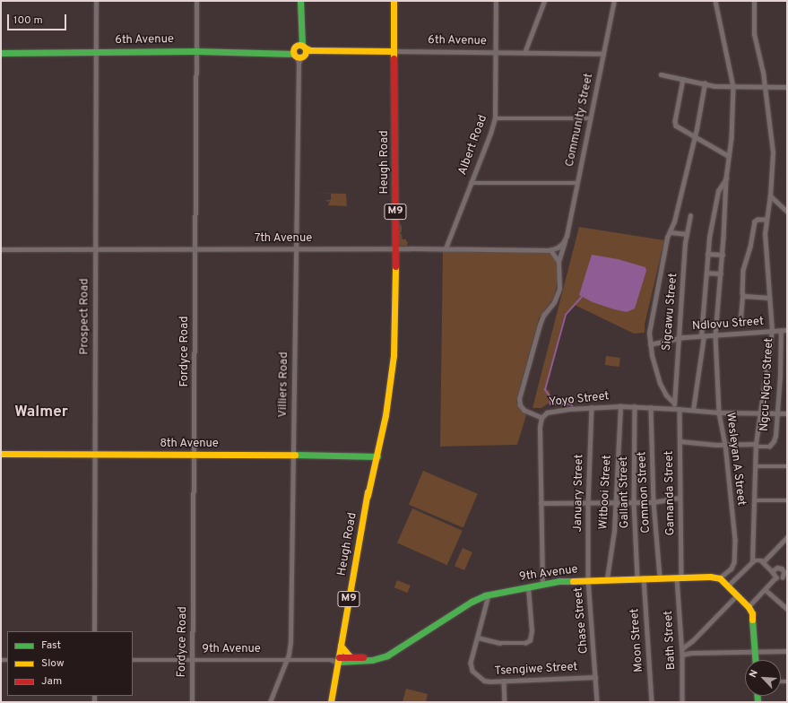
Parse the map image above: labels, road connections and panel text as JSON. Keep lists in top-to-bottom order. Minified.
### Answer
{"streets":{"street":["6th Avenue","Community Street","Albert Road","Heugh Road","M9","7th Avenue","Sigcawu Street","Prospect Road","Ndlovu Street","Fordyce Road","Villiers Road","Ngcu-Ngcu Street","Yoyo Street","8th Avenue","Wesleyan A Street","Witbooi Street","Gallant Street","Common Street","January Street","Gamanda Street","9th Avenue","Chase Street","Moon Street","Bath Street","Tsengiwe Street"]},"crossings":[["6th Avenue","Community Street"],["6th Avenue","Albert Road"],["6th Avenue","Heugh Road"],["6th Avenue","Prospect Road"],["6th Avenue","Fordyce Road"],["6th Avenue","Villiers Road"],["Albert Road","7th Avenue"],["Heugh Road","7th Avenue"],["Heugh Road","8th Avenue"],["Heugh Road","9th Avenue"],["7th Avenue","Prospect Road"],["7th Avenue","Fordyce Road"],["7th Avenue","Villiers Road"],["Sigcawu Street","Ndlovu Street"],["Sigcawu Street","Yoyo Street"],["Sigcawu Street","Gamanda Street"],["Prospect Road","8th Avenue"],["Ndlovu Street","Ngcu-Ngcu Street"],["Ndlovu Street","Wesleyan A Street"],["Fordyce Road","8th Avenue"],["Fordyce Road","9th Avenue"],["Villiers Road","8th Avenue"],["Villiers Road","9th Avenue"],["Ngcu-Ngcu Street","Yoyo Street"],["Yoyo Street","Wesleyan A Street"],["Yoyo Street","Witbooi Street"],["Yoyo Street","Gallant Street"],["Yoyo Street","Common Street"],["Yoyo Street","January Street"],["Yoyo Street","Gamanda Street"],["Yoyo Street","9th Avenue"],["Wesleyan A Street","9th Avenue"],["Witbooi Street","9th Avenue"],["Gallant Street","9th Avenue"],["Gallant Street","Moon Street"],["Common Street","9th Avenue"],["January Street","9th Avenue"],["January Street","Chase Street"],["Gamanda Street","9th Avenue"],["Gamanda Street","Bath Street"],["9th Avenue","Chase Street"],["9th Avenue","Moon Street"],["9th Avenue","Bath Street"],["9th Avenue","Tsengiwe Street"],["Chase Street","Tsengiwe Street"]],"districts":["Walmer"],"legend":["Fast","Slow","Jam"],"scale_bar":"100 m","north":"top left"}
